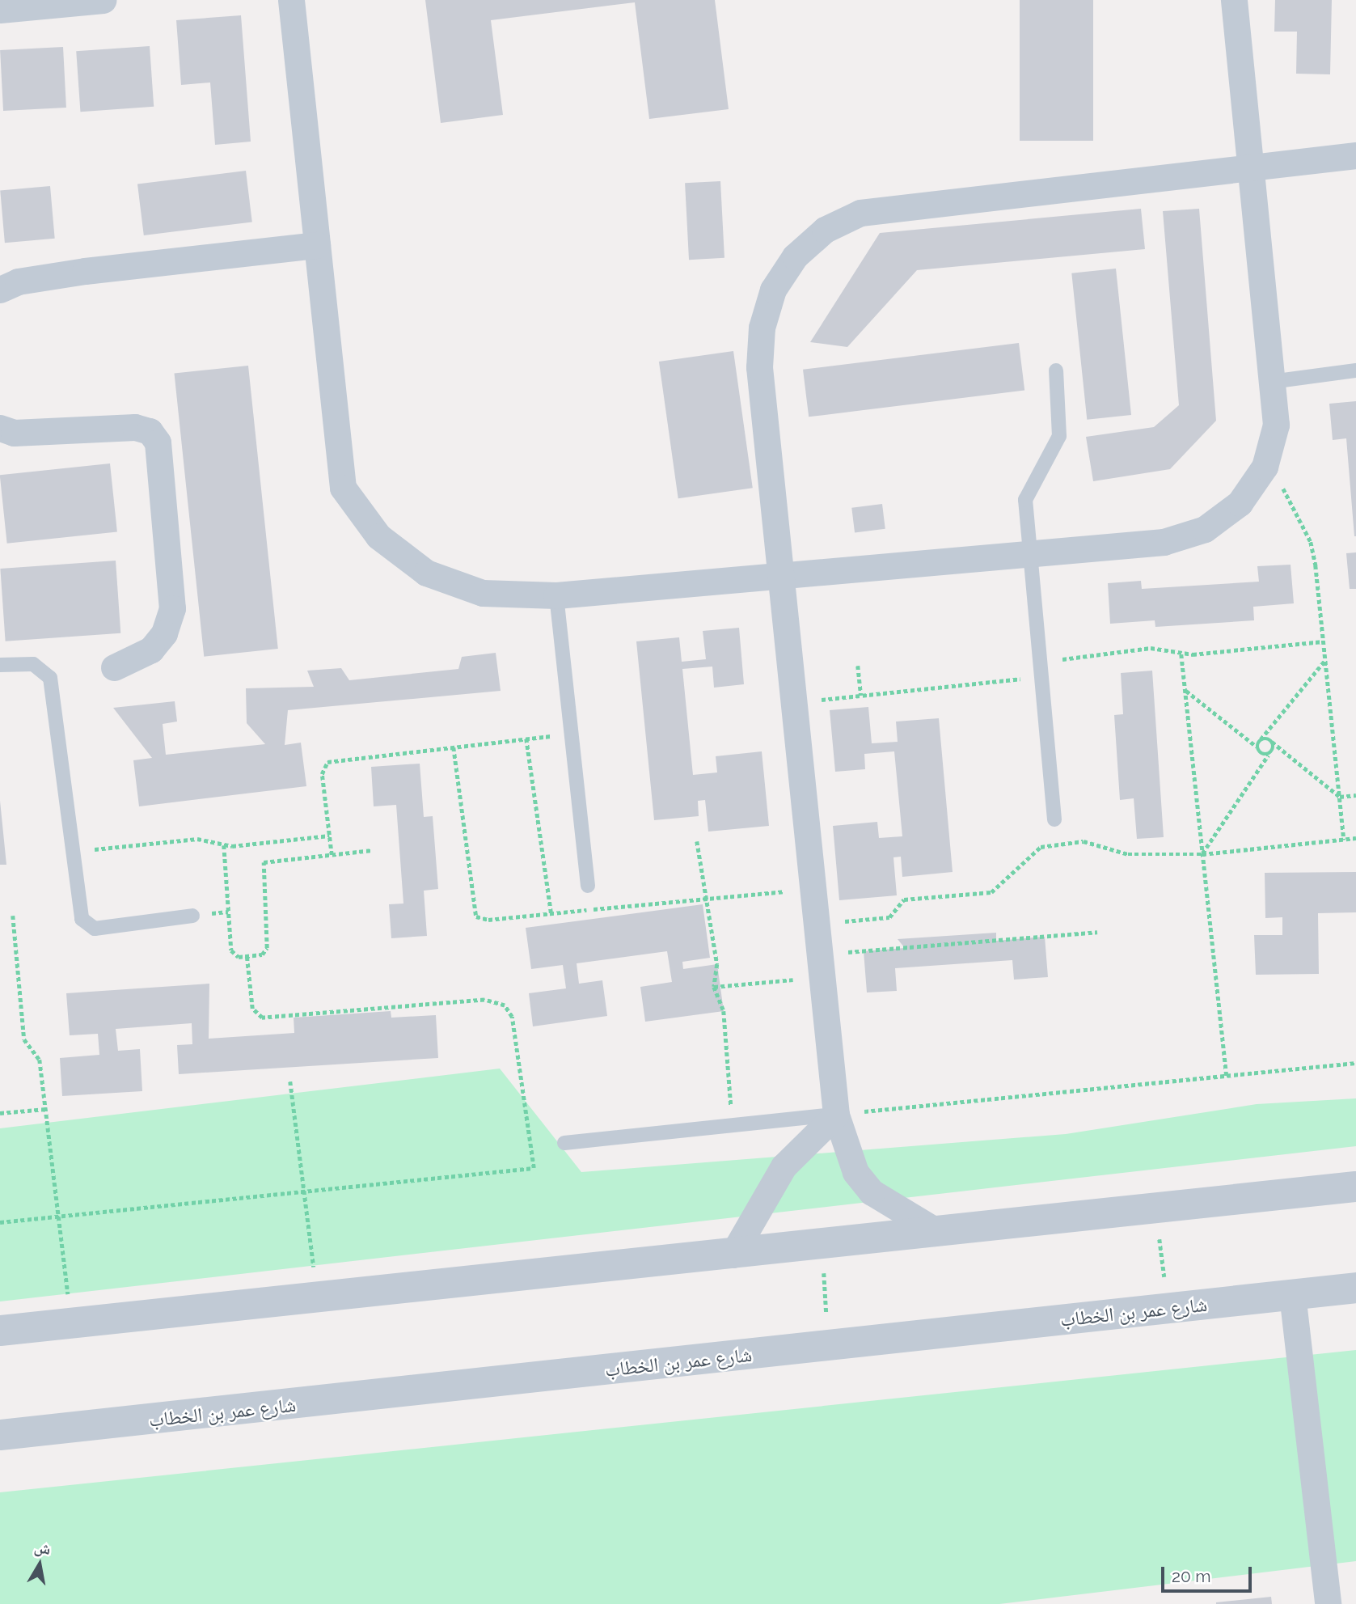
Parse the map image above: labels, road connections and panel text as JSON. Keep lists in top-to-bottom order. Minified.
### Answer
{"streets":{"street":["شارع عمر بن الخطاب"]},"scale_bar":"20 m","north":"top"}
